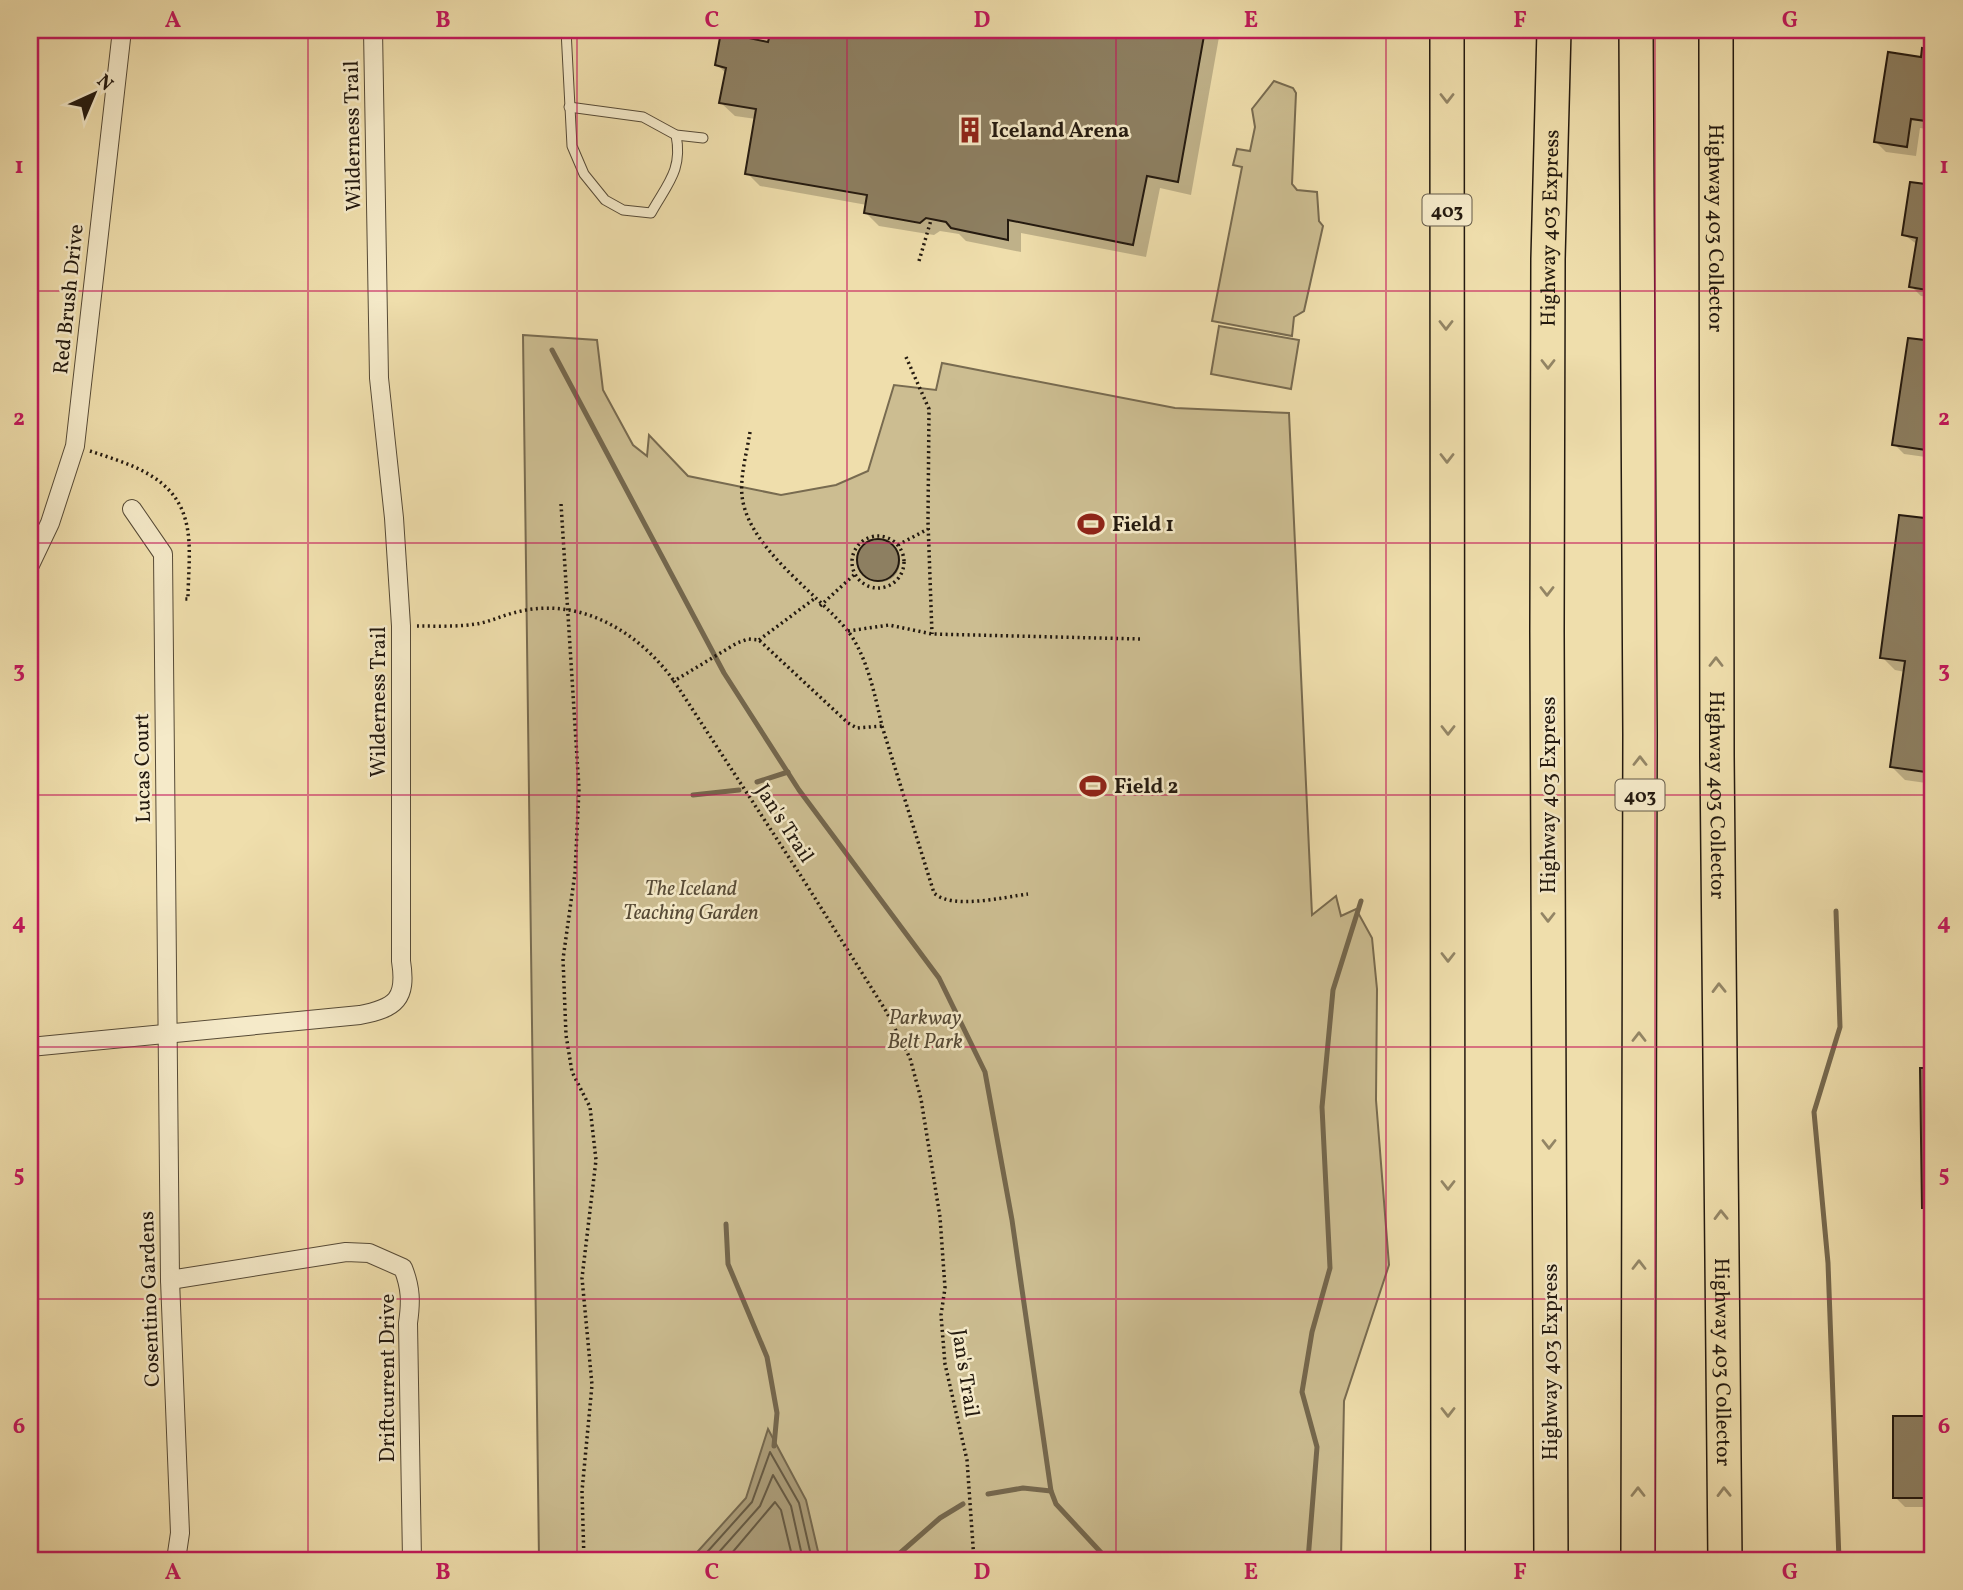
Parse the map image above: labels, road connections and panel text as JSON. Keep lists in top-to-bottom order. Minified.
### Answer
{"streets":{"highway":["403","Highway 403 Express","Highway 403 Collector"],"street":["Wilderness Trail","Red Brush Drive","Lucas Court","Cosentino Gardens","Driftcurrent Drive"],"path":["Jan's Trail"]},"crossings":[["Wilderness Trail","Lucas Court"],["Wilderness Trail","Jan's Trail"],["Wilderness Trail","Cosentino Gardens"],["Lucas Court","Cosentino Gardens"],["Cosentino Gardens","Driftcurrent Drive"]],"parks":["The Iceland Teaching Garden","Parkway Belt Park"],"places":{"building":["Iceland Arena"],"sports":["Field 1","Field 2"]},"north":"top right","grid":{"columns":["A","B","C","D","E","F","G"],"rows":["1","2","3","4","5","6"]}}
